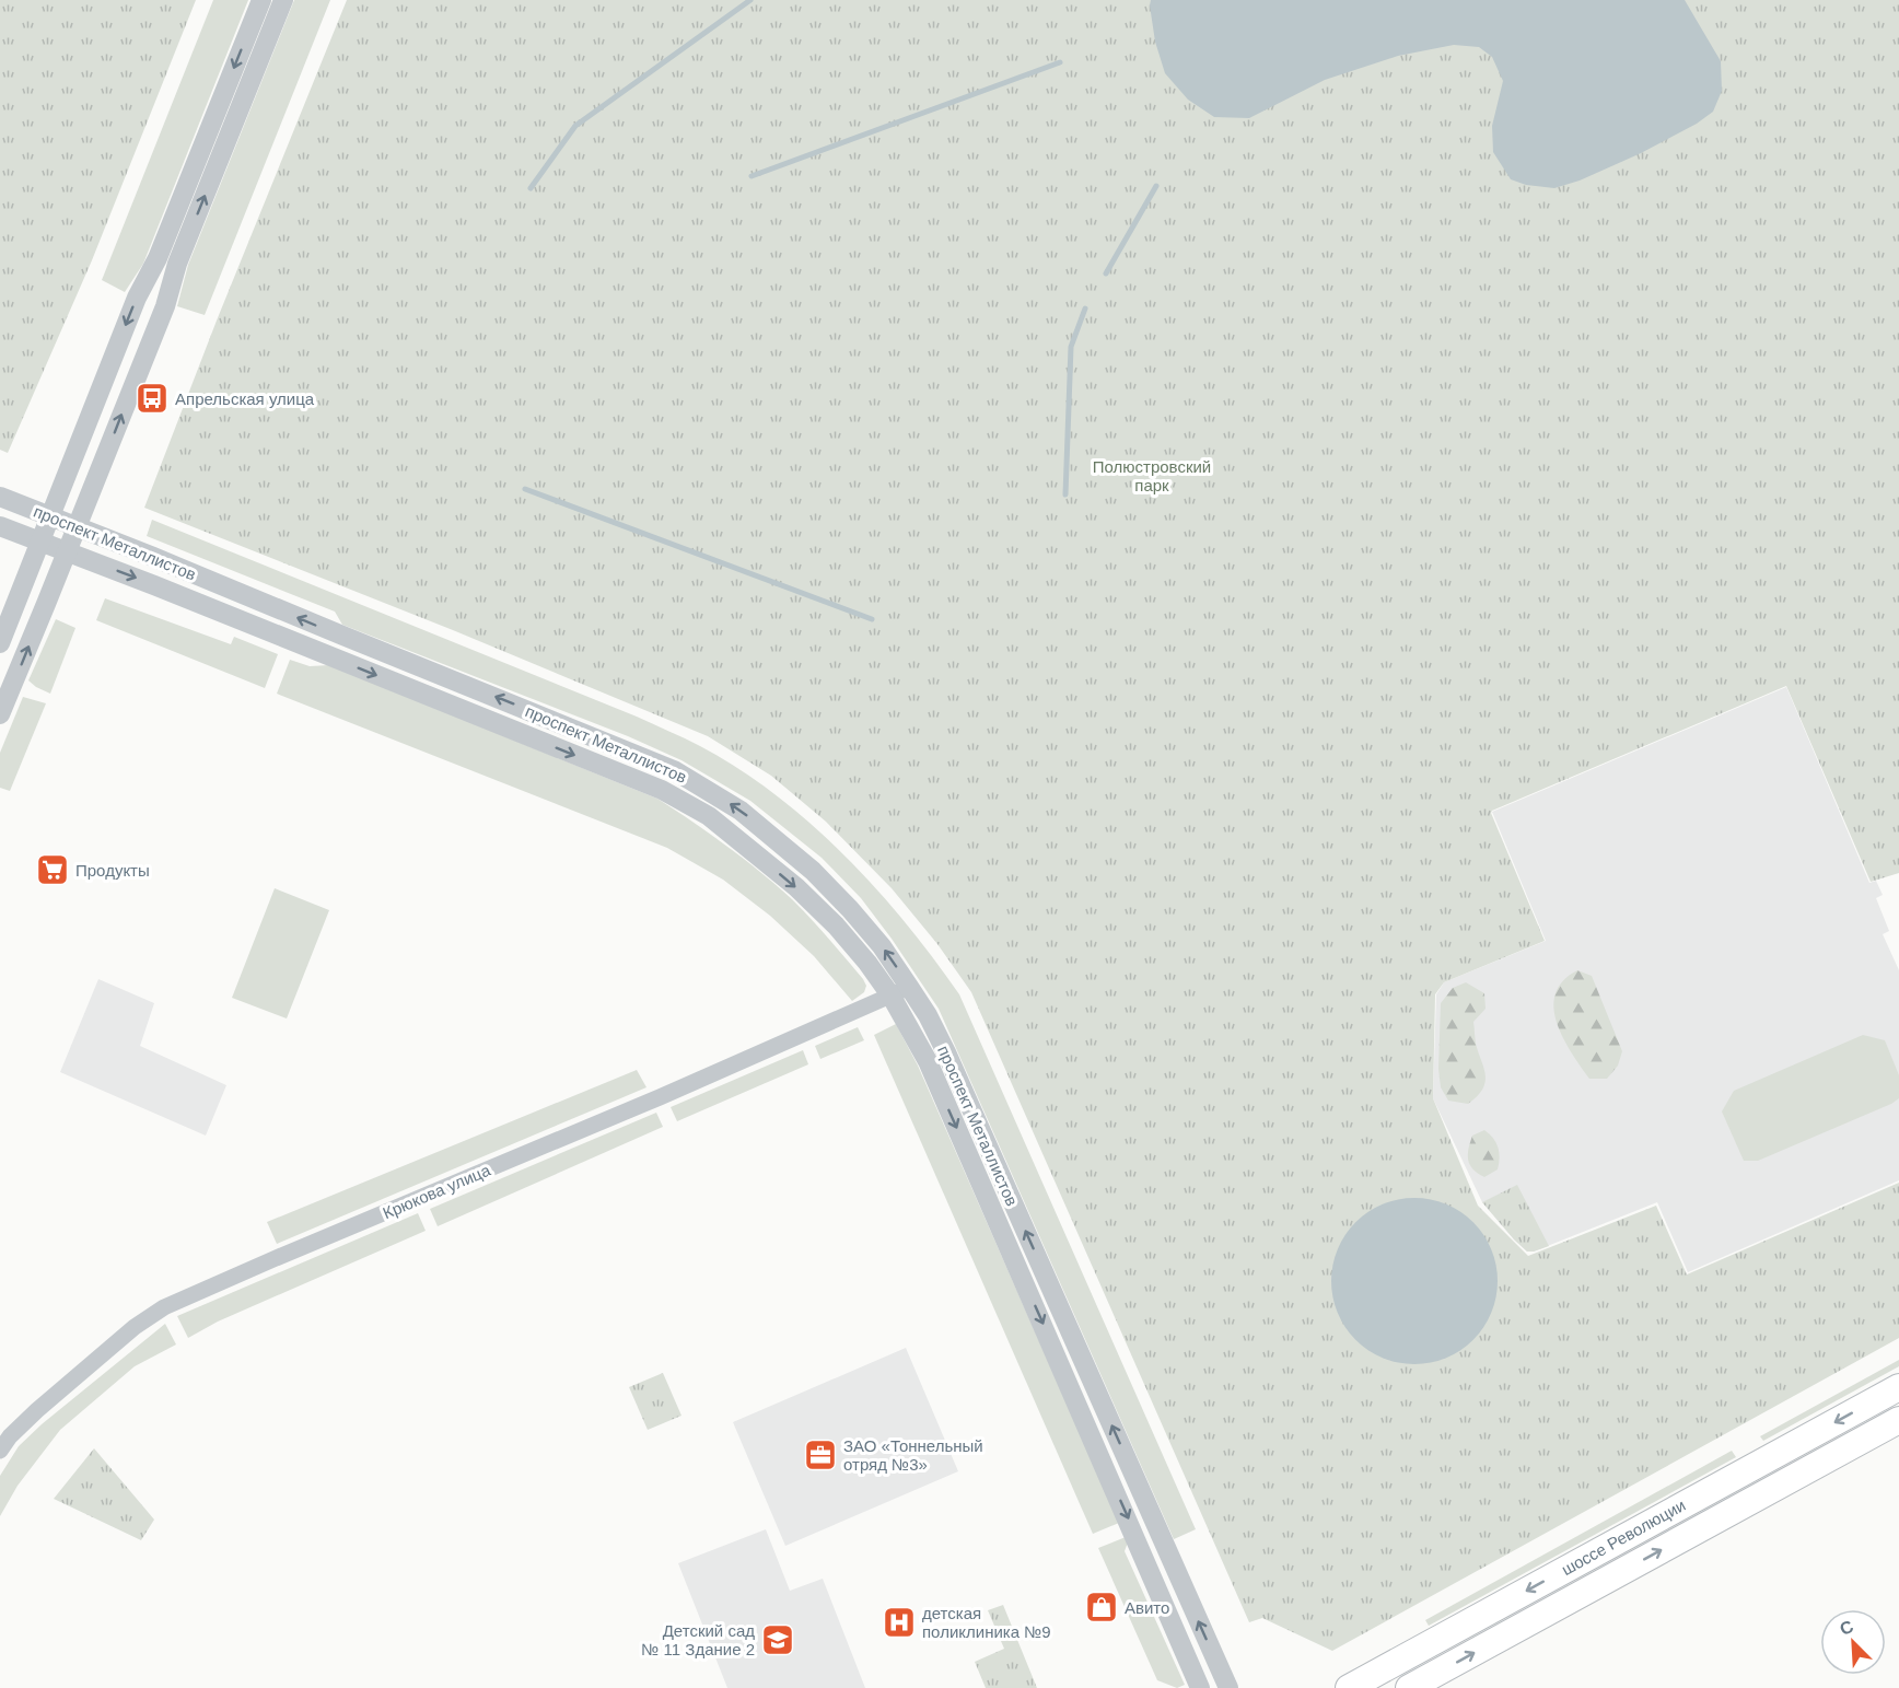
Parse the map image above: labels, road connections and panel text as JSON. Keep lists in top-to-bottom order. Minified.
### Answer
{"streets":{"main road":["шоссе Революции"],"street":["проспект Металлистов","Крюкова улица"]},"crossings":[["проспект Металлистов","Крюкова улица"]],"parks":["Полюстровский парк"],"places":{"bus stop":["Апрельская улица"],"supermarket":["Продукты"],"office":["ЗАО «Тоннельный отряд №3»"],"shop":["Авито"],"hospital":["детская поликлиника №9"],"school or university":["Детский сад № 11 Здание 2"]},"north":"top left"}
